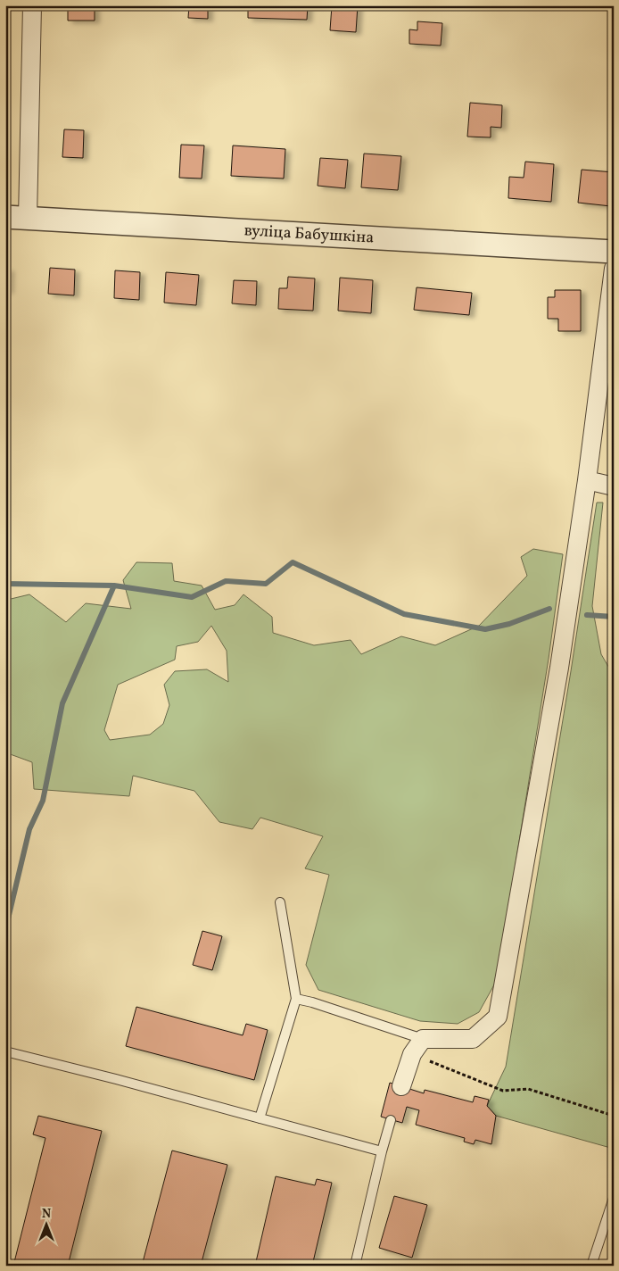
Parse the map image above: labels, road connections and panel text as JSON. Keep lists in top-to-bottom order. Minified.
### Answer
{"streets":{"street":["вуліца Бабушкіна"]},"north":"top"}
